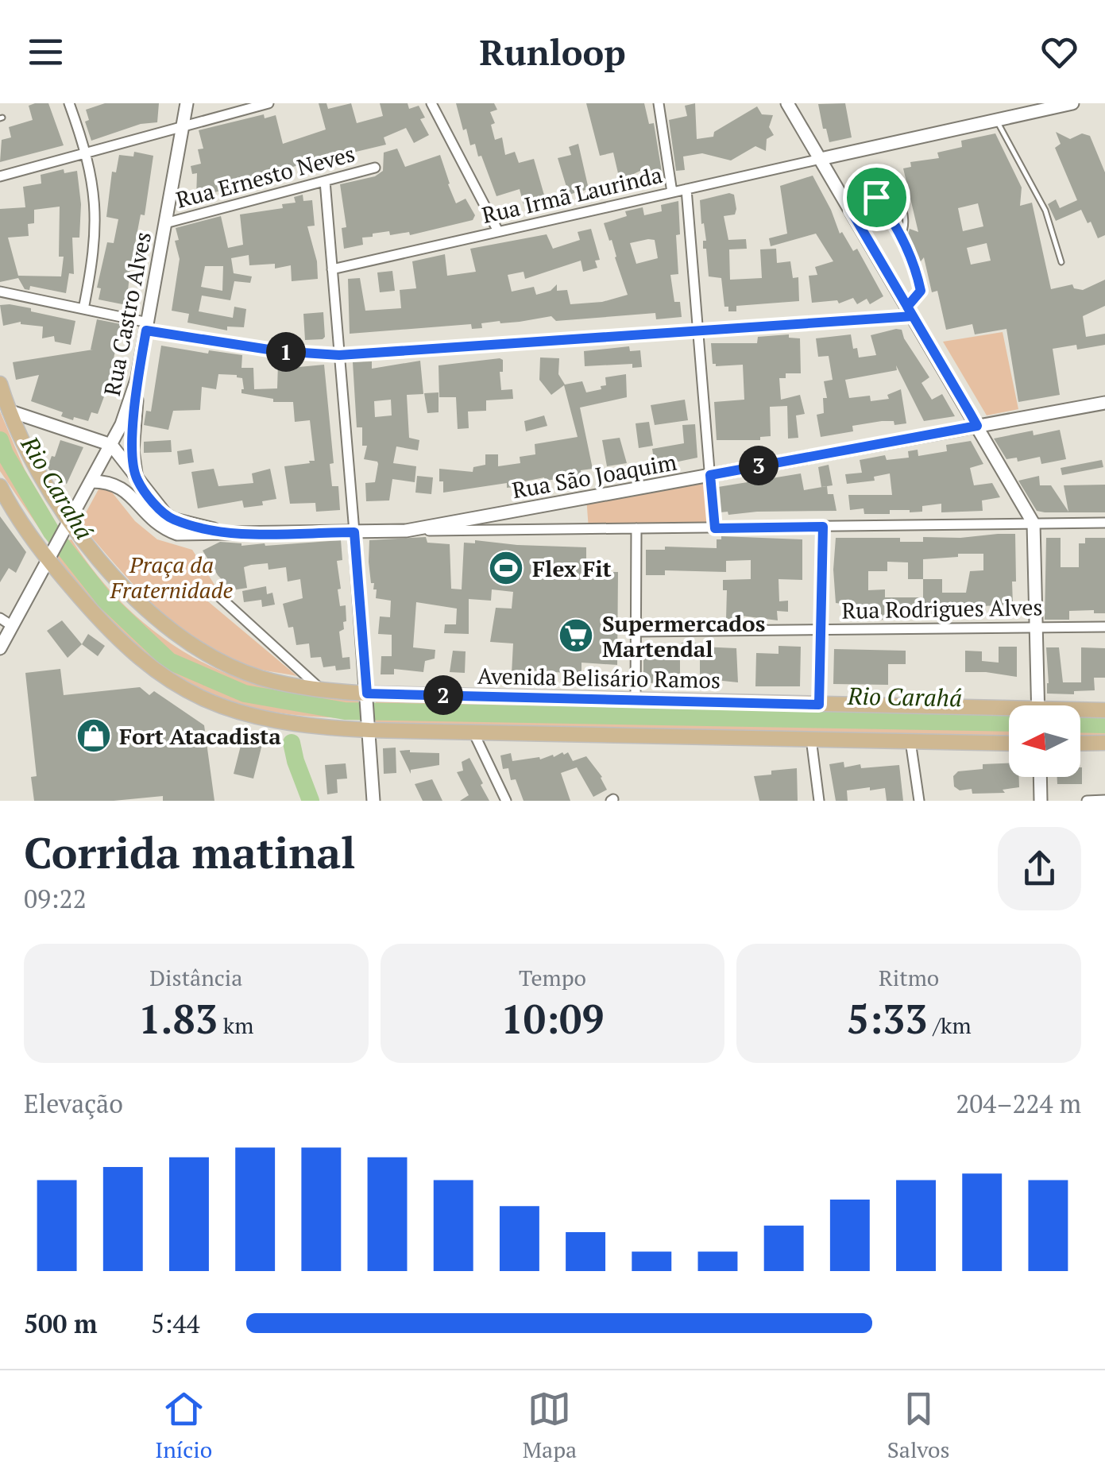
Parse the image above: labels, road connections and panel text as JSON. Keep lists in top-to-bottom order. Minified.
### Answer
{"streets":{"main road":["Avenida Belisário Ramos"],"street":["Rua Ernesto Neves","Rua Irmã Laurinda","Rua Castro Alves","Rua São Joaquim","Rua Rodrigues Alves"]},"crossings":[["Rua Ernesto Neves","Rua Castro Alves"],["Rua Castro Alves","Rua São Joaquim"],["Rua Castro Alves","Avenida Belisário Ramos"]],"water":["Rio Carahá"],"parks":["Praça da Fraternidade"],"places":{"sports":["Flex Fit"],"supermarket":["Supermercados Martendal"],"shop":["Fort Atacadista"]},"north":"left","page":{"header":"Runloop","pins":["1","3","2"],"heading":["Corrida matinal","09:22"],"stats":[["Distância","1.83 km"],["Tempo","10:09"],["Ritmo","5:33 /km"]],"chart":["Elevação","204–224 m"],"list":[{"name":"500 m","note":"5:44"}],"tabs":["Início","Mapa","Salvos"]}}
